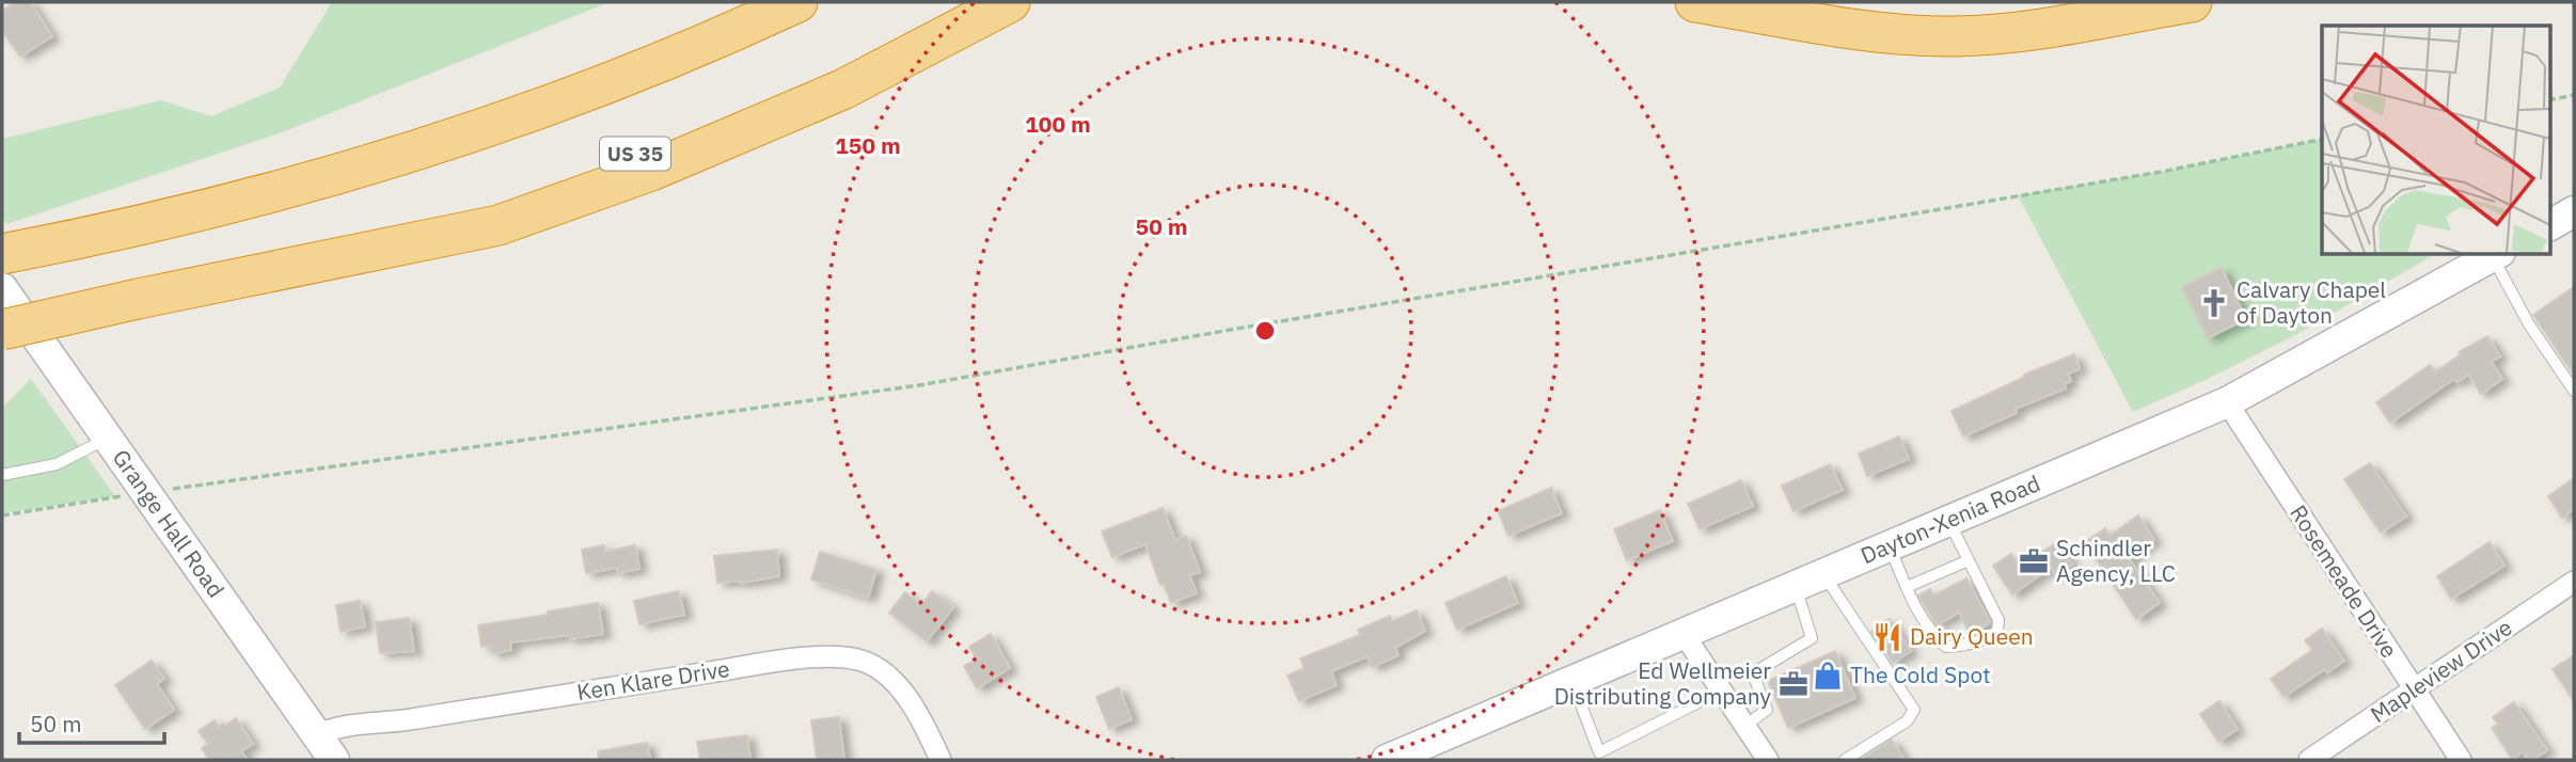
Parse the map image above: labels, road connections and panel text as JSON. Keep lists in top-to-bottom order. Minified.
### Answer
{"streets":{"highway":["US 35"],"main road":["Dayton-Xenia Road","Grange Hall Road"],"street":["Rosemeade Drive","Mapleview Drive","Ken Klare Drive"]},"crossings":[["Dayton-Xenia Road","Rosemeade Drive"],["Grange Hall Road","Ken Klare Drive"],["Rosemeade Drive","Mapleview Drive"]],"places":{"church":["Calvary Chapel of Dayton"],"office":["Schindler Agency, LLC","Ed Wellmeier Distributing Company"],"restaurant":["Dairy Queen"],"shop":["The Cold Spot"]},"scale_bar":"50 m","rings":["100 m","150 m","50 m"]}
